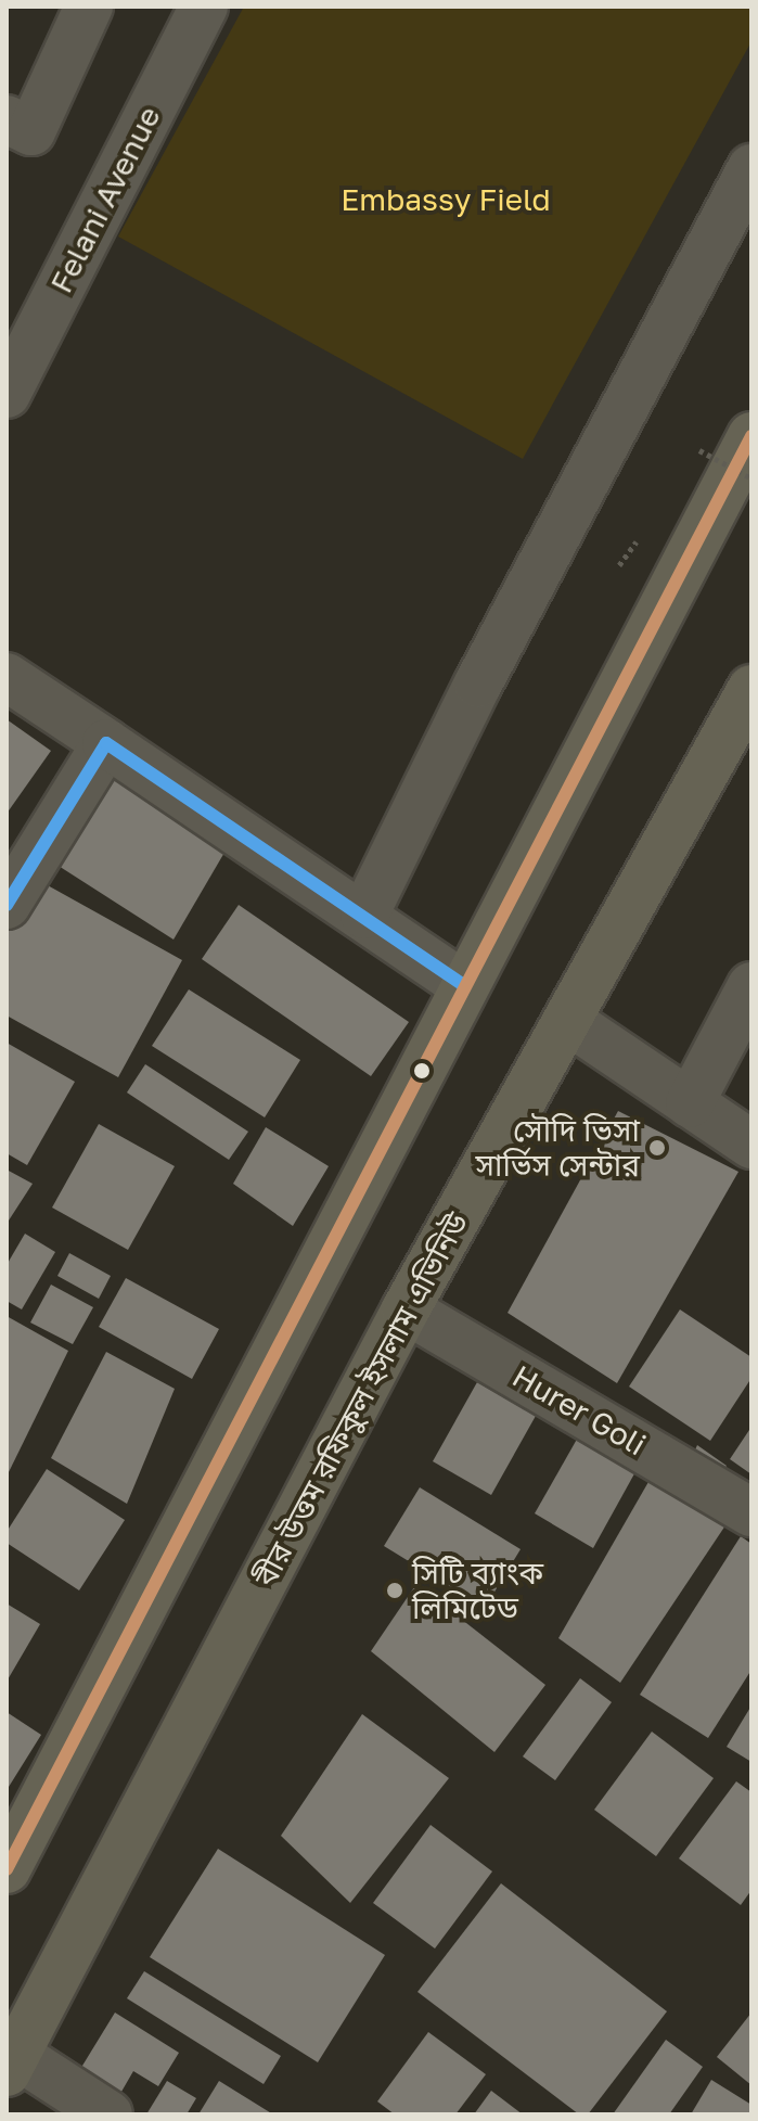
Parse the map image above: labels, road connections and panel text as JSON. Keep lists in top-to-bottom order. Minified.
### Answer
{"streets":{"main road":["বীর উত্তম রফিকুল ইসলাম এভিনিউ"],"street":["Felani Avenue","Hurer Goli"]},"crossings":[["বীর উত্তম রফিকুল ইসলাম এভিনিউ","Hurer Goli"]],"parks":["Embassy Field"],"places":["সৌদি ভিসা সার্ভিস সেন্টার","সিটি ব্যাংক লিমিটেড"]}
